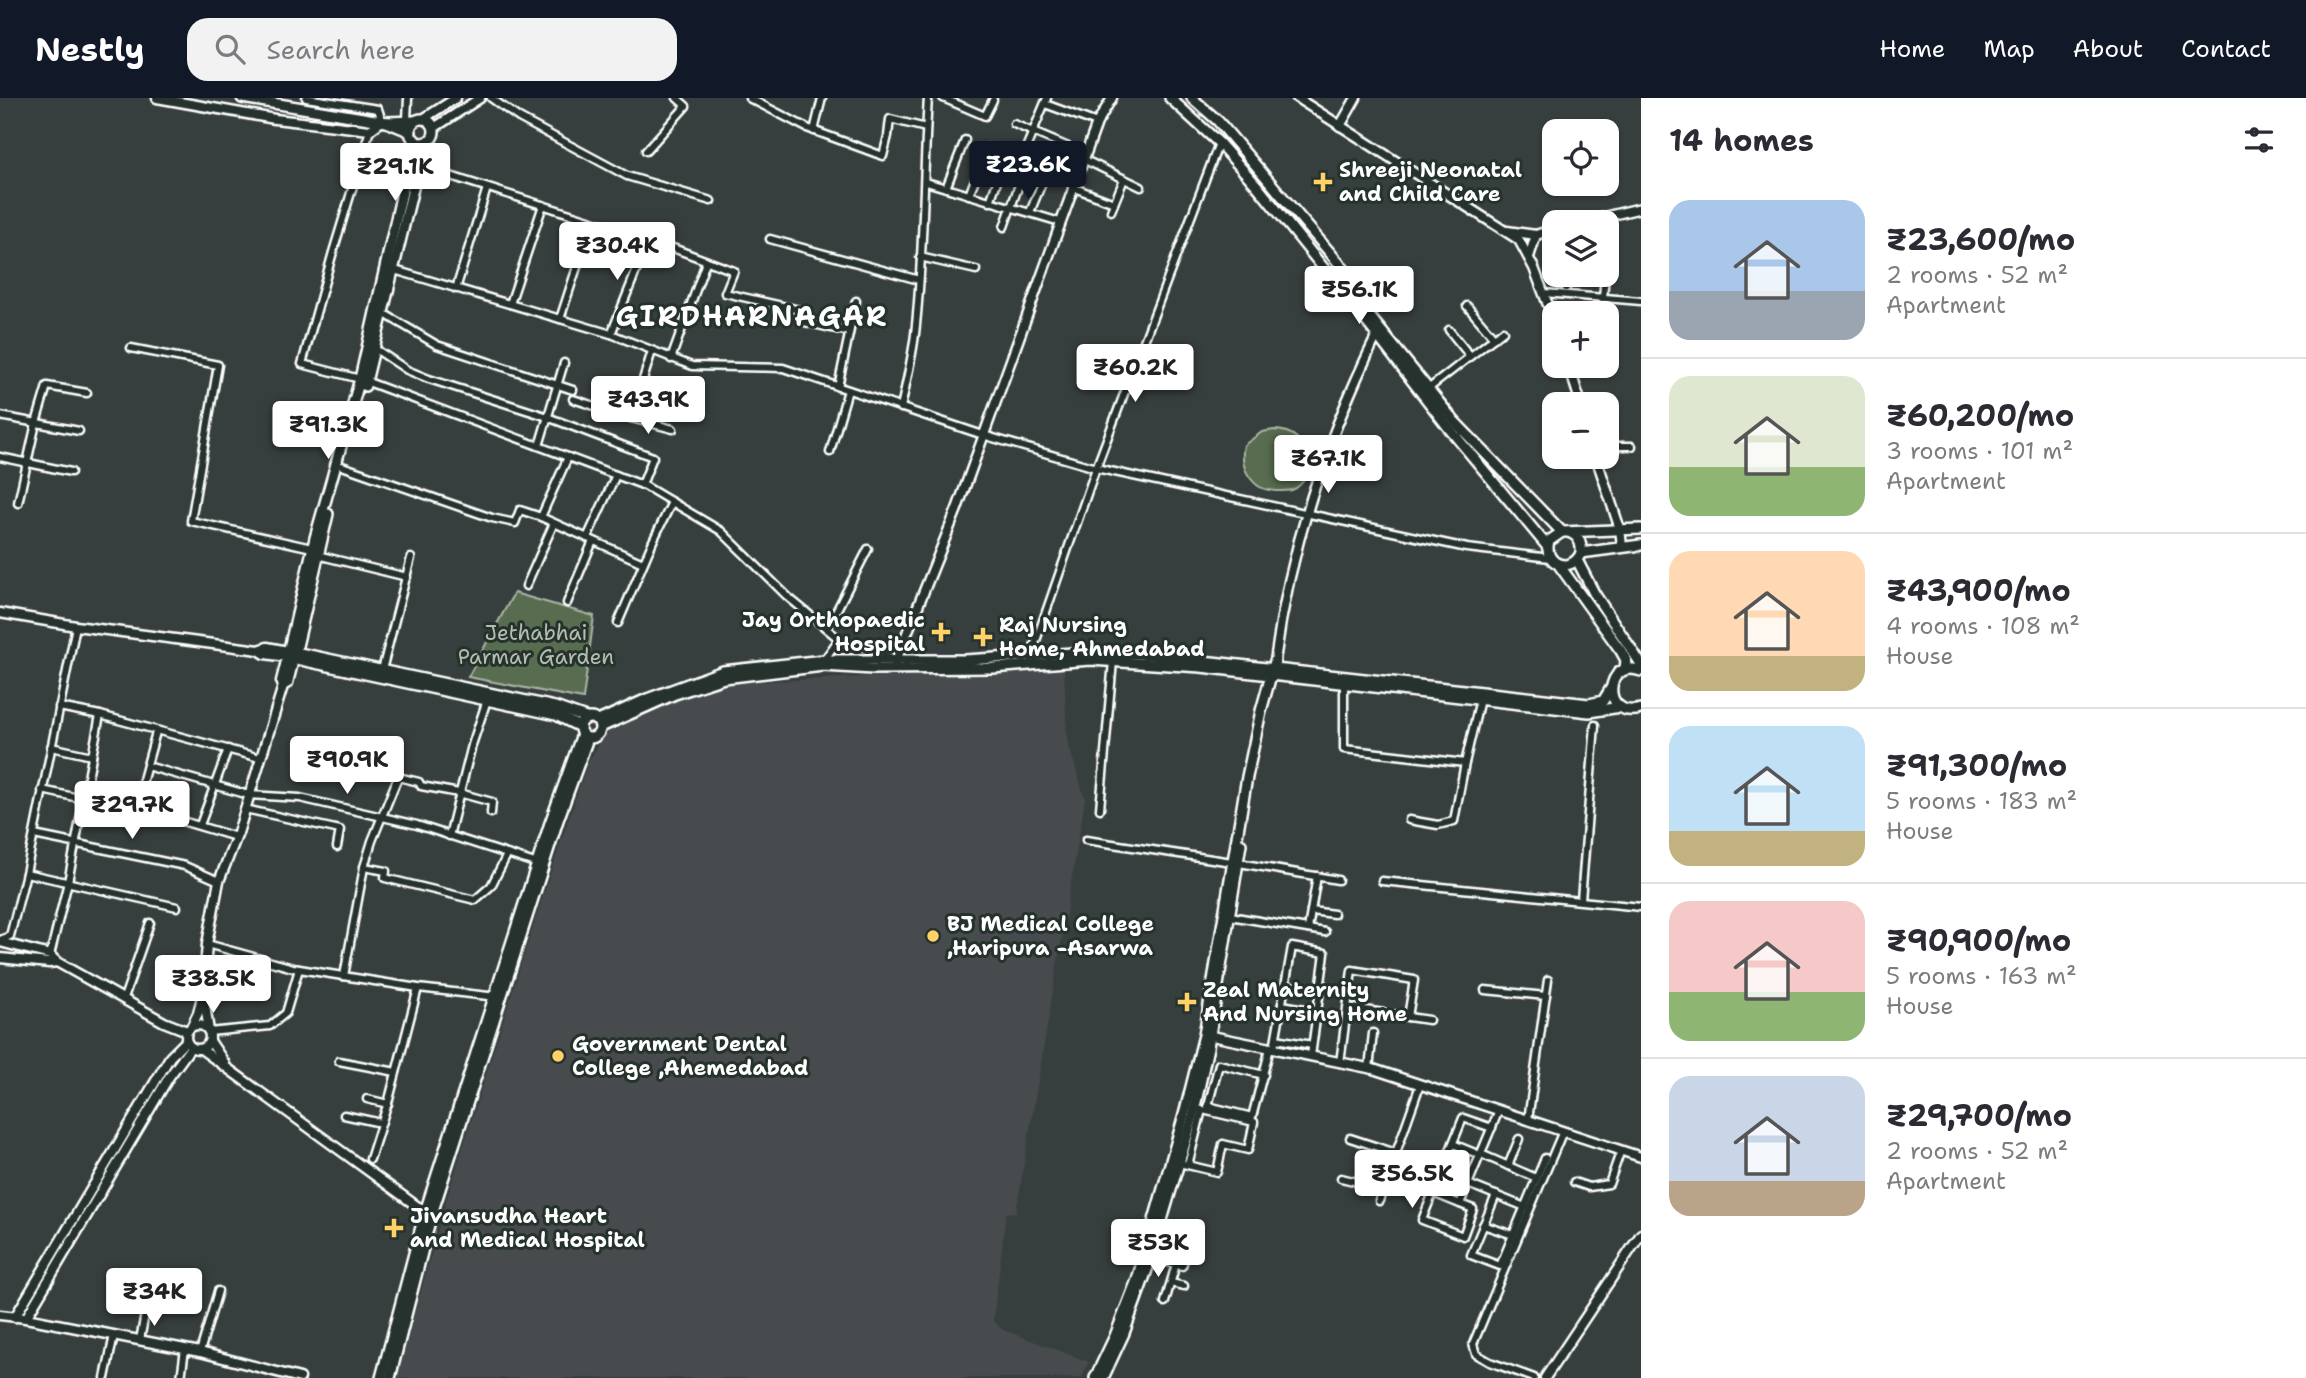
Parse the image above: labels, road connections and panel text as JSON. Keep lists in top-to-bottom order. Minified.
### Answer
{"districts":["GIRDHARNAGAR"],"parks":["Jethabhai Parmar Garden"],"places":{"health":["Shreeji Neonatal and Child Care","Jay Orthopaedic Hospital","Raj Nursing Home, Ahmedabad","Zeal Maternity And Nursing Home","Jivansudha Heart and Medical Hospital"],"other":["BJ Medical College ,Haripura -Asarwa","Government Dental College ,Ahemedabad"]},"page":{"header":"Nestly","search":"Search here","nav":["Home","Map","About","Contact"],"heading":"14 homes","map_buttons":["+","−"],"price":["₹23.6K","₹29.1K","₹30.4K","₹56.1K","₹60.2K","₹43.9K","₹91.3K","₹67.1K","₹90.9K","₹29.7K","₹38.5K","₹56.5K","₹53K","₹34K"],"list":[{"name":"₹23,600/mo","note":"2 rooms · 52 m² · Apartment"},{"name":"₹60,200/mo","note":"3 rooms · 101 m² · Apartment"},{"name":"₹43,900/mo","note":"4 rooms · 108 m² · House"},{"name":"₹91,300/mo","note":"5 rooms · 183 m² · House"},{"name":"₹90,900/mo","note":"5 rooms · 163 m² · House"},{"name":"₹29,700/mo","note":"2 rooms · 52 m² · Apartment"}]}}
